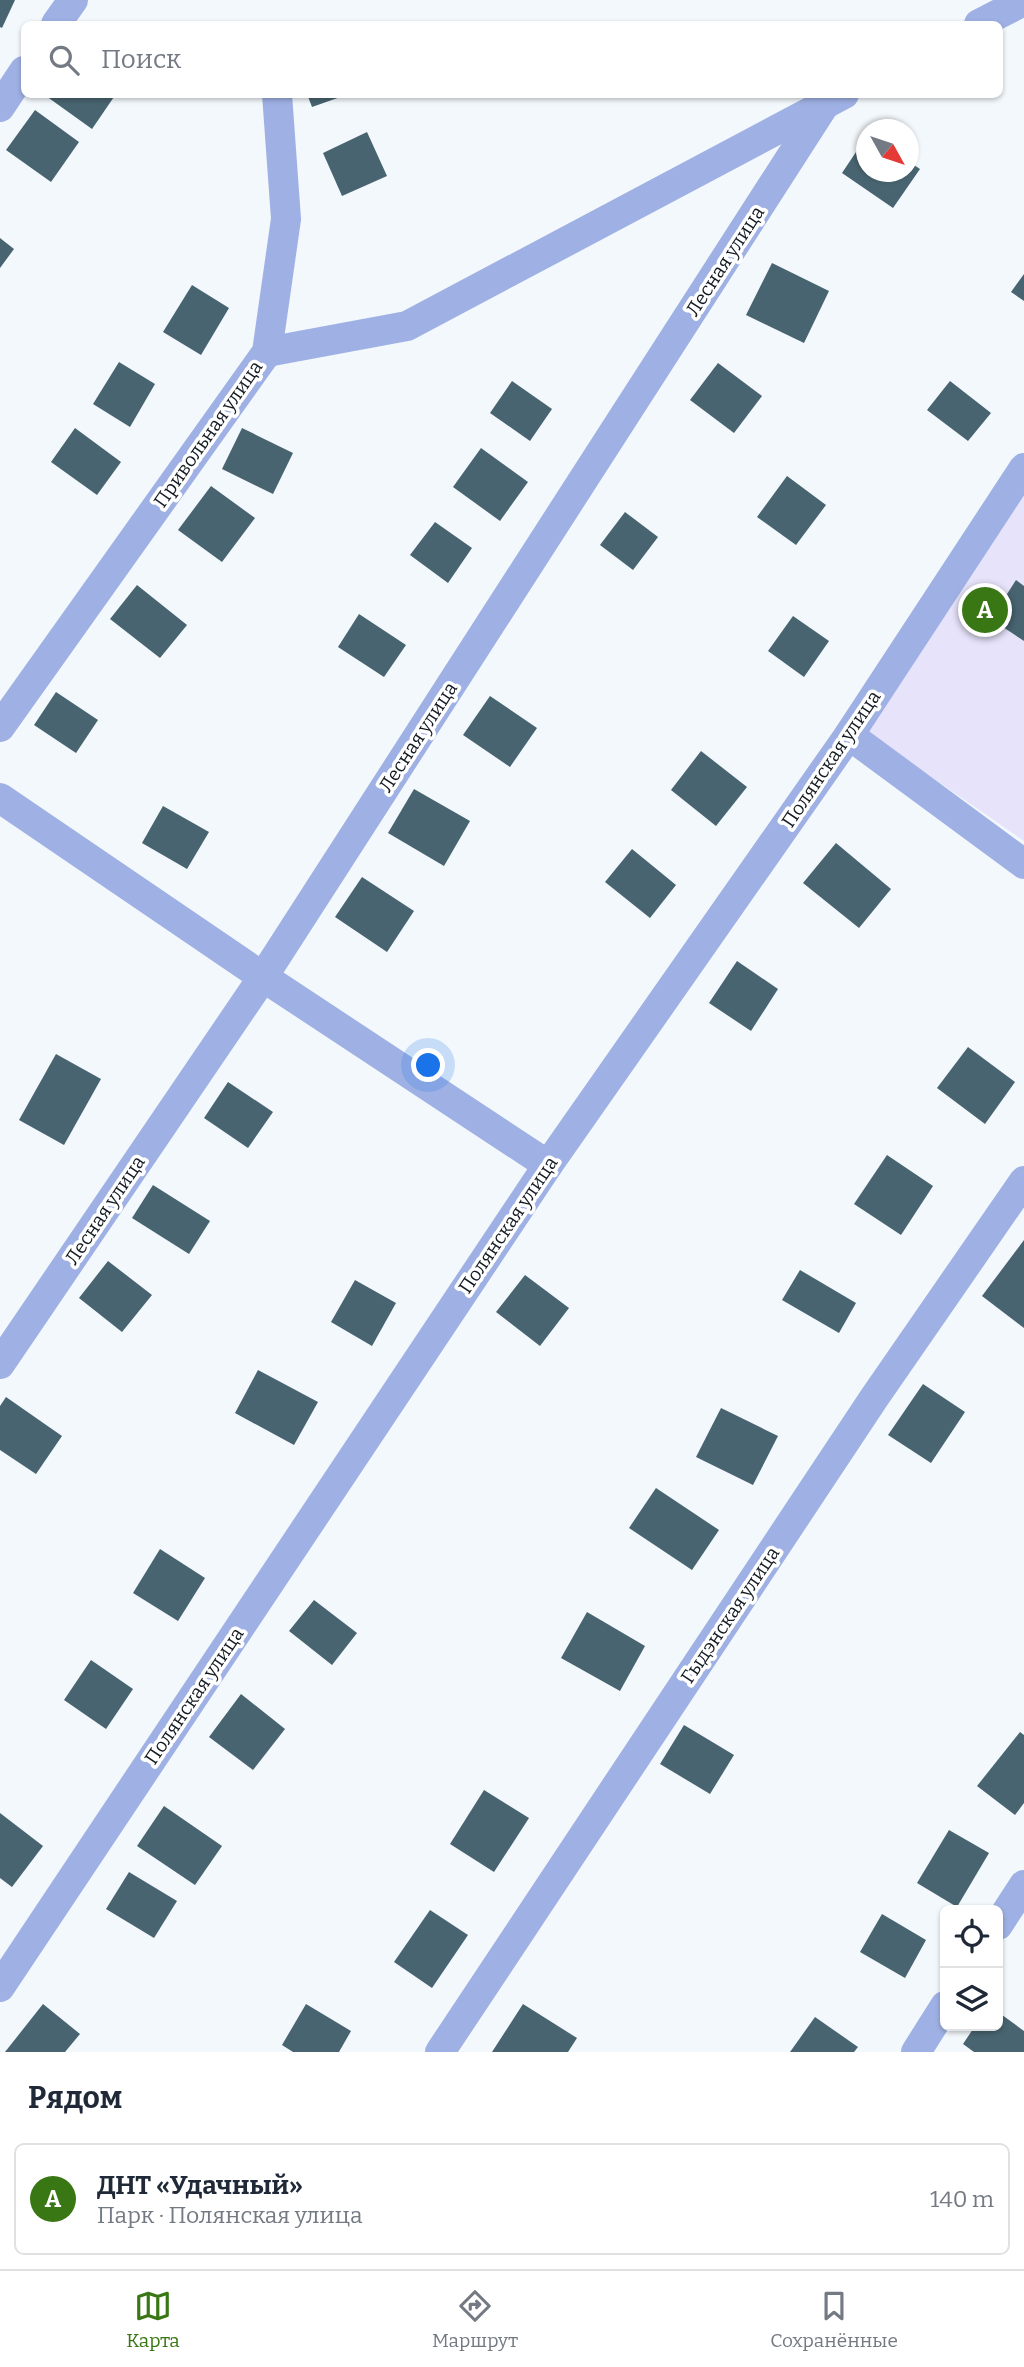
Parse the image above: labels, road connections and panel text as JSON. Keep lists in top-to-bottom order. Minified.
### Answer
{"streets":{"street":["Лесная улица","Привольная улица","Полянская улица","Гыдэнская улица"]},"north":"bottom right","page":{"search":"Поиск","pins":"A","heading":"Рядом","list":[{"mark":"A","name":"ДНТ «Удачный»","note":"Парк · Полянская улица","value":"140 m"}],"nav":["Карта","Маршрут","Сохранённые"]}}
